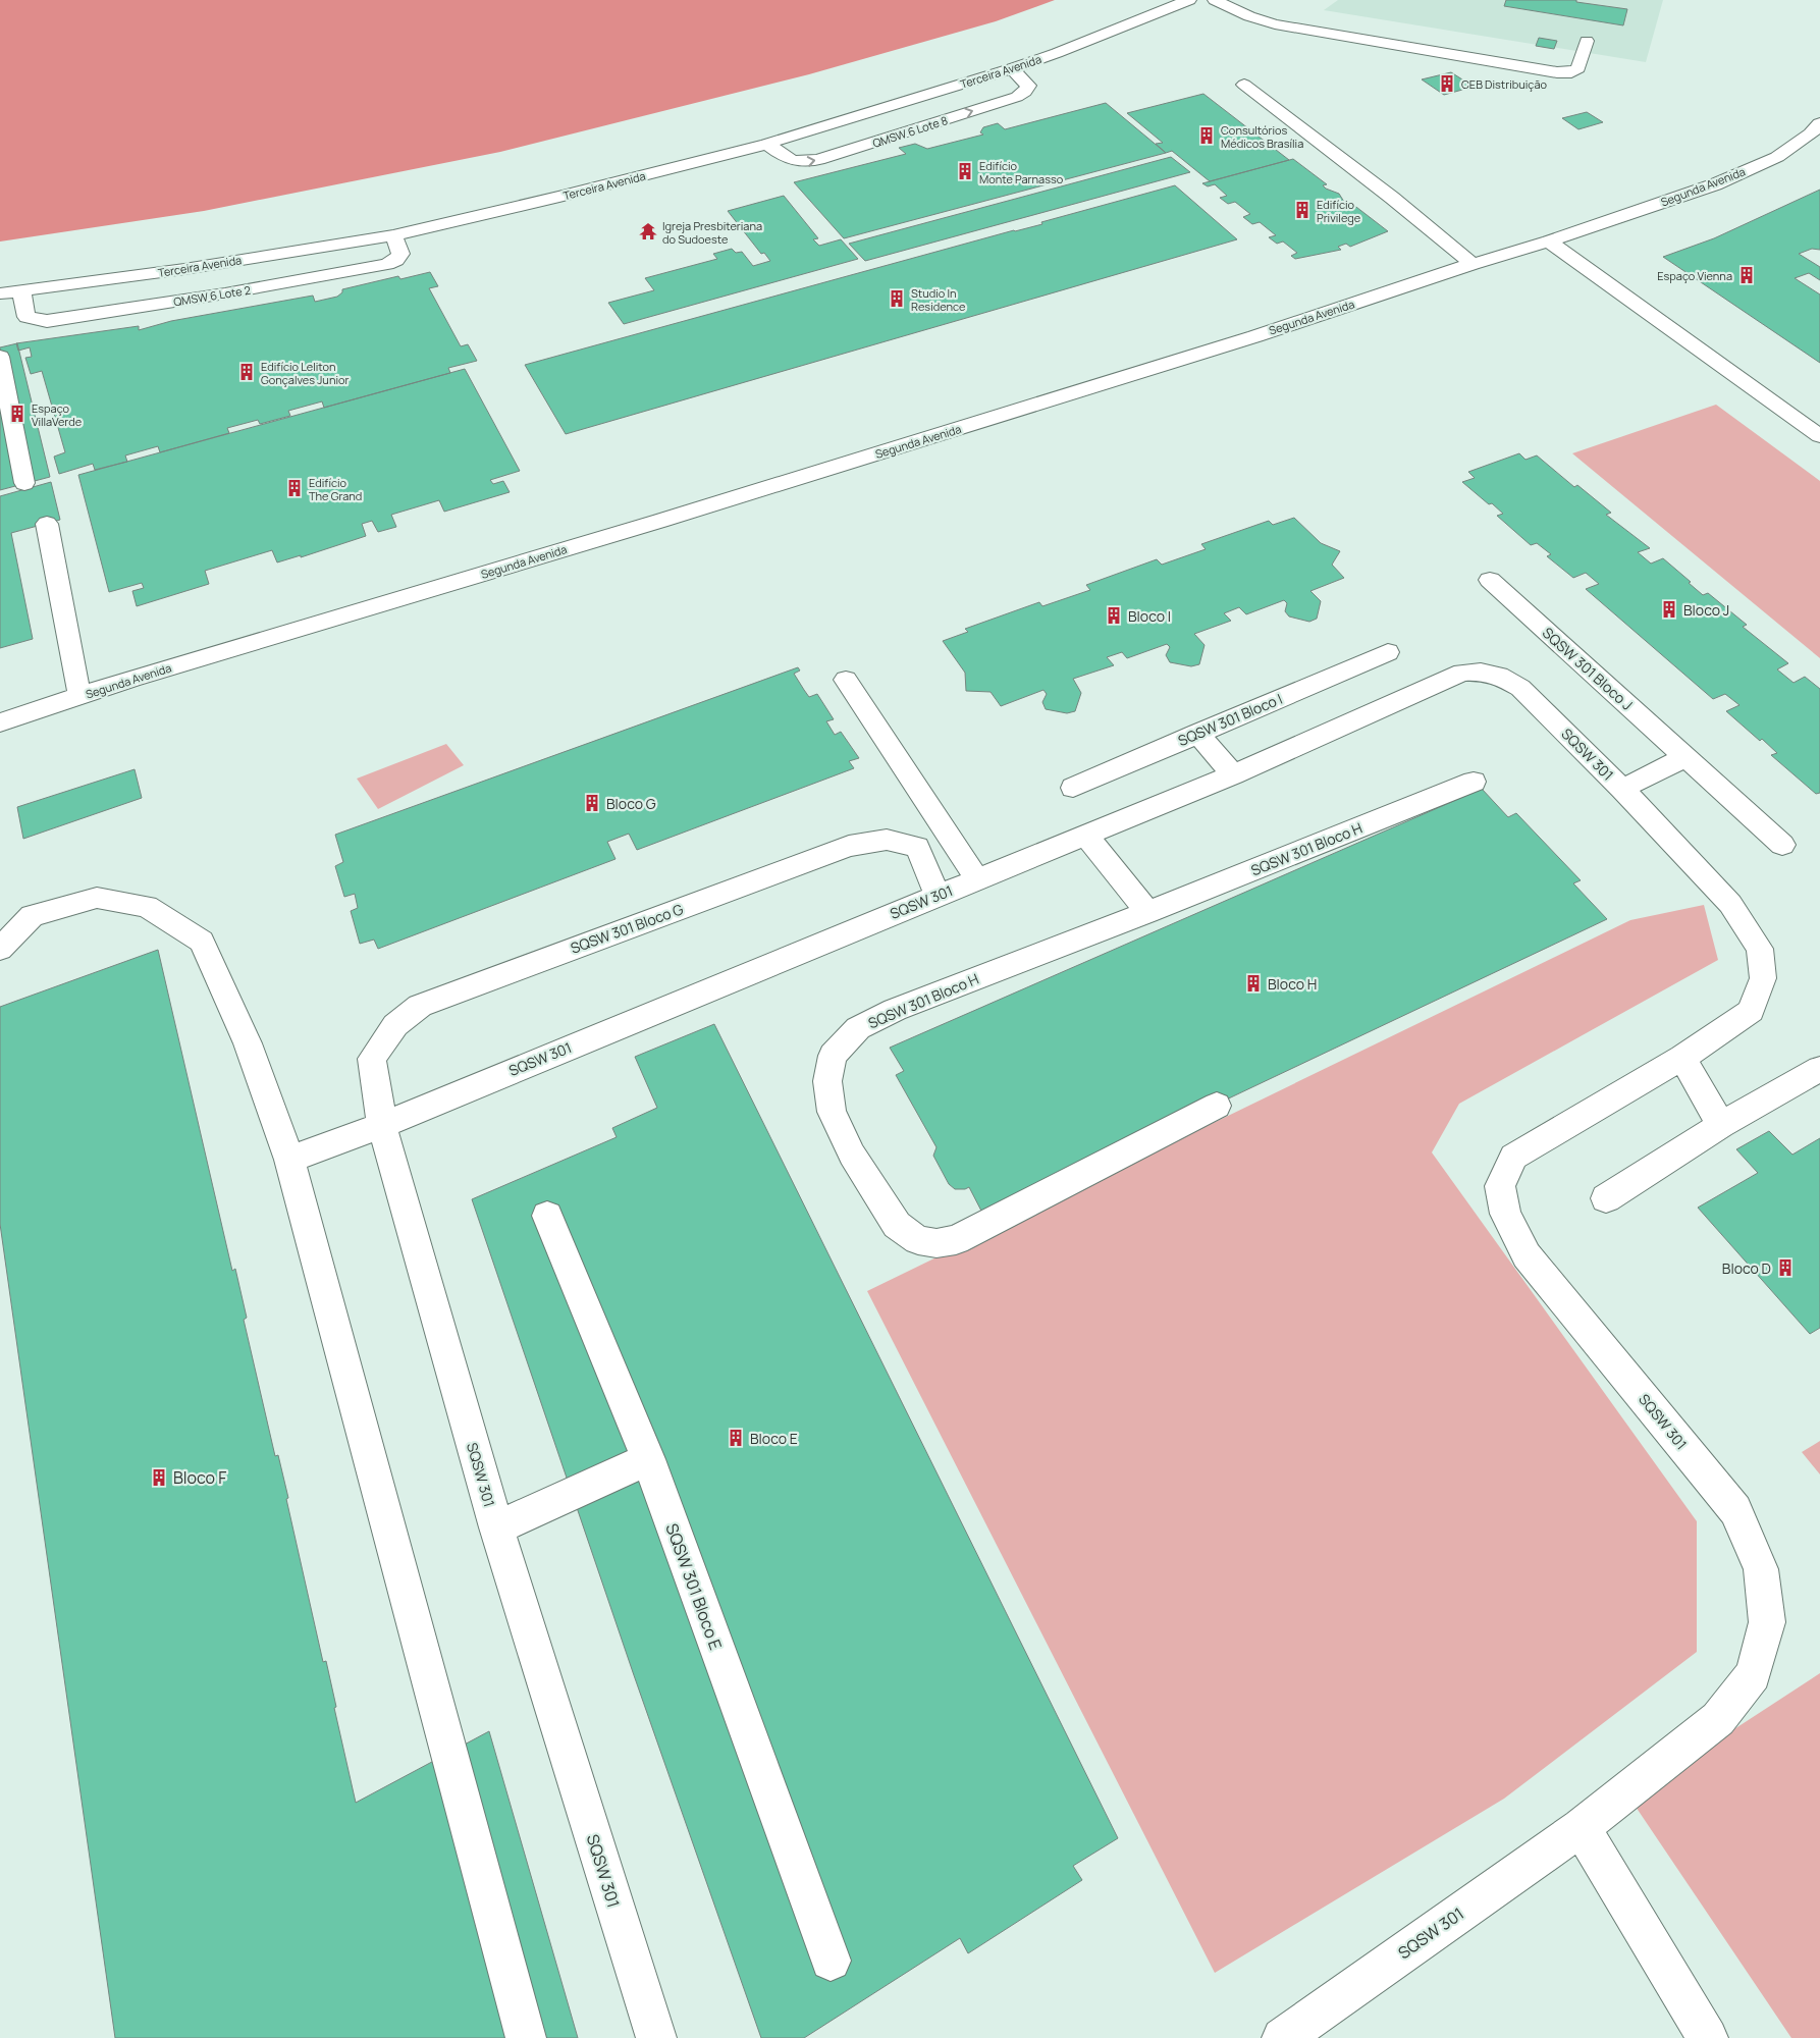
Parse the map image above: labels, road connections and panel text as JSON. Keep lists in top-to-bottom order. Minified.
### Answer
{"streets":{"street":["Terceira Avenida","QMSW 6 Lote 8","Segunda Avenida","QMSW 6 Lote 2","SQSW 301 Bloco J","SQSW 301 Bloco I","SQSW 301","SQSW 301 Bloco H","SQSW 301 Bloco G","SQSW 301 Bloco E"]},"crossings":[["Terceira Avenida","QMSW 6 Lote 8"],["Terceira Avenida","QMSW 6 Lote 2"],["SQSW 301","SQSW 301 Bloco G"]],"one_way":["QMSW 6 Lote 8"],"places":{"building":["CEB Distribuição","Consultórios Médicos Brasília","Edifício Monte Parnasso","Edifício Privilege","Espaço Vienna","Studio In Residence","Edifício Leliton Gonçalves Junior","Espaço VillaVerde","Edifício The Grand","Bloco J","Bloco I","Bloco G","Bloco H","Bloco D","Bloco E","Bloco F"],"temple":["Igreja Presbiteriana do Sudoeste"]}}
